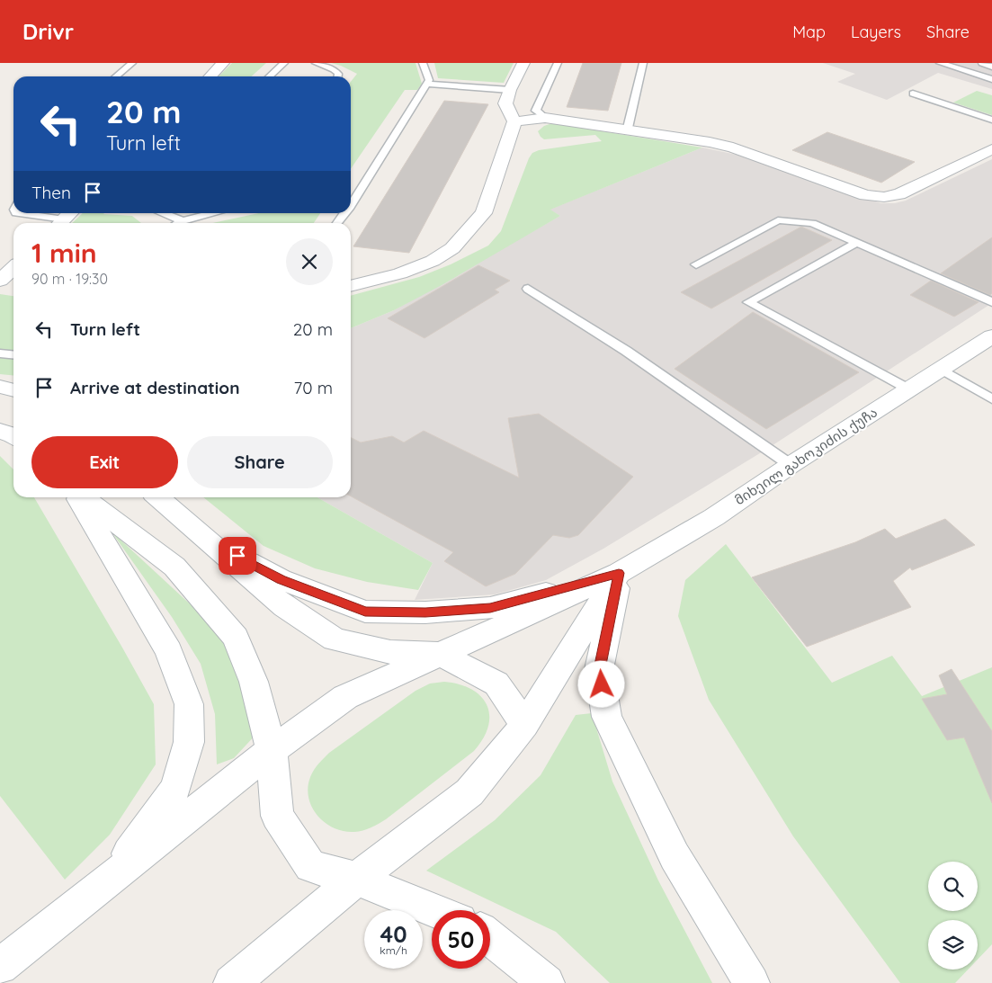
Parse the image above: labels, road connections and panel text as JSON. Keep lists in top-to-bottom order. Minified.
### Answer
{"streets":{"main road":["მიხეილ გახოკიძის ქუჩა"]},"page":{"header":"Drivr","nav":["Map","Layers","Share"],"turn":["20 m","Turn left"],"then":"Then","heading":["1 min","90 m · 19:30"],"list":[{"name":"Turn left","value":"20 m"},{"name":"Arrive at destination","value":"70 m"}],"buttons":["Exit","Share"],"speed":"40 km/h","limit":"50"}}
